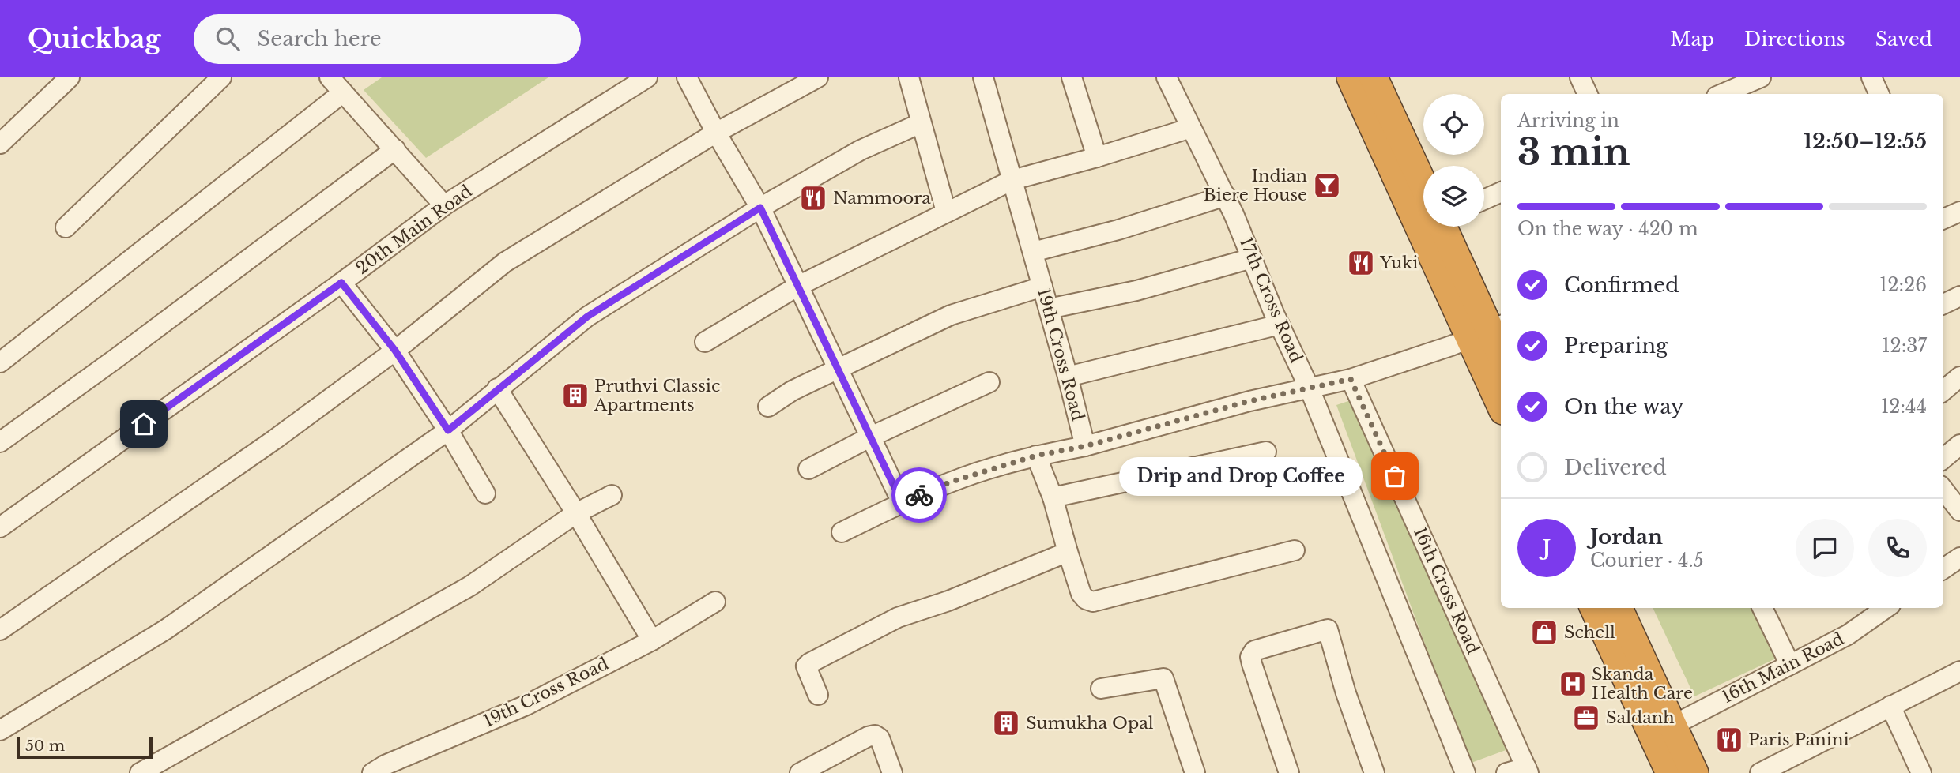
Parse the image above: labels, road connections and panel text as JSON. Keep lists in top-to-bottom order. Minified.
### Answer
{"streets":{"street":["20th Main Road","17th Cross Road","19th Cross Road","16th Cross Road","16th Main Road"]},"places":{"bar":["Indian Biere House"],"restaurant":["Nammoora","Yuki","Paris Panini"],"building":["Pruthvi Classic Apartments","Sumukha Opal"],"other":["Drip and Drop Coffee"],"shop":["Schell"],"hospital":["Skanda Health Care"],"office":["Saldanh"]},"scale_bar":"50 m","page":{"header":"Quickbag","search":"Search here","nav":["Map","Directions","Saved"],"heading":["3 min","Arriving in","12:50–12:55"],"panel":["Jordan","Courier · 4.5"],"bar":"On the way · 420 m","list":[["Confirmed","12:26"],["Preparing","12:37"],["On the way","12:44"],"Delivered"],"bubble":"Drip and Drop Coffee","round":"J","scale":"50 m"}}
